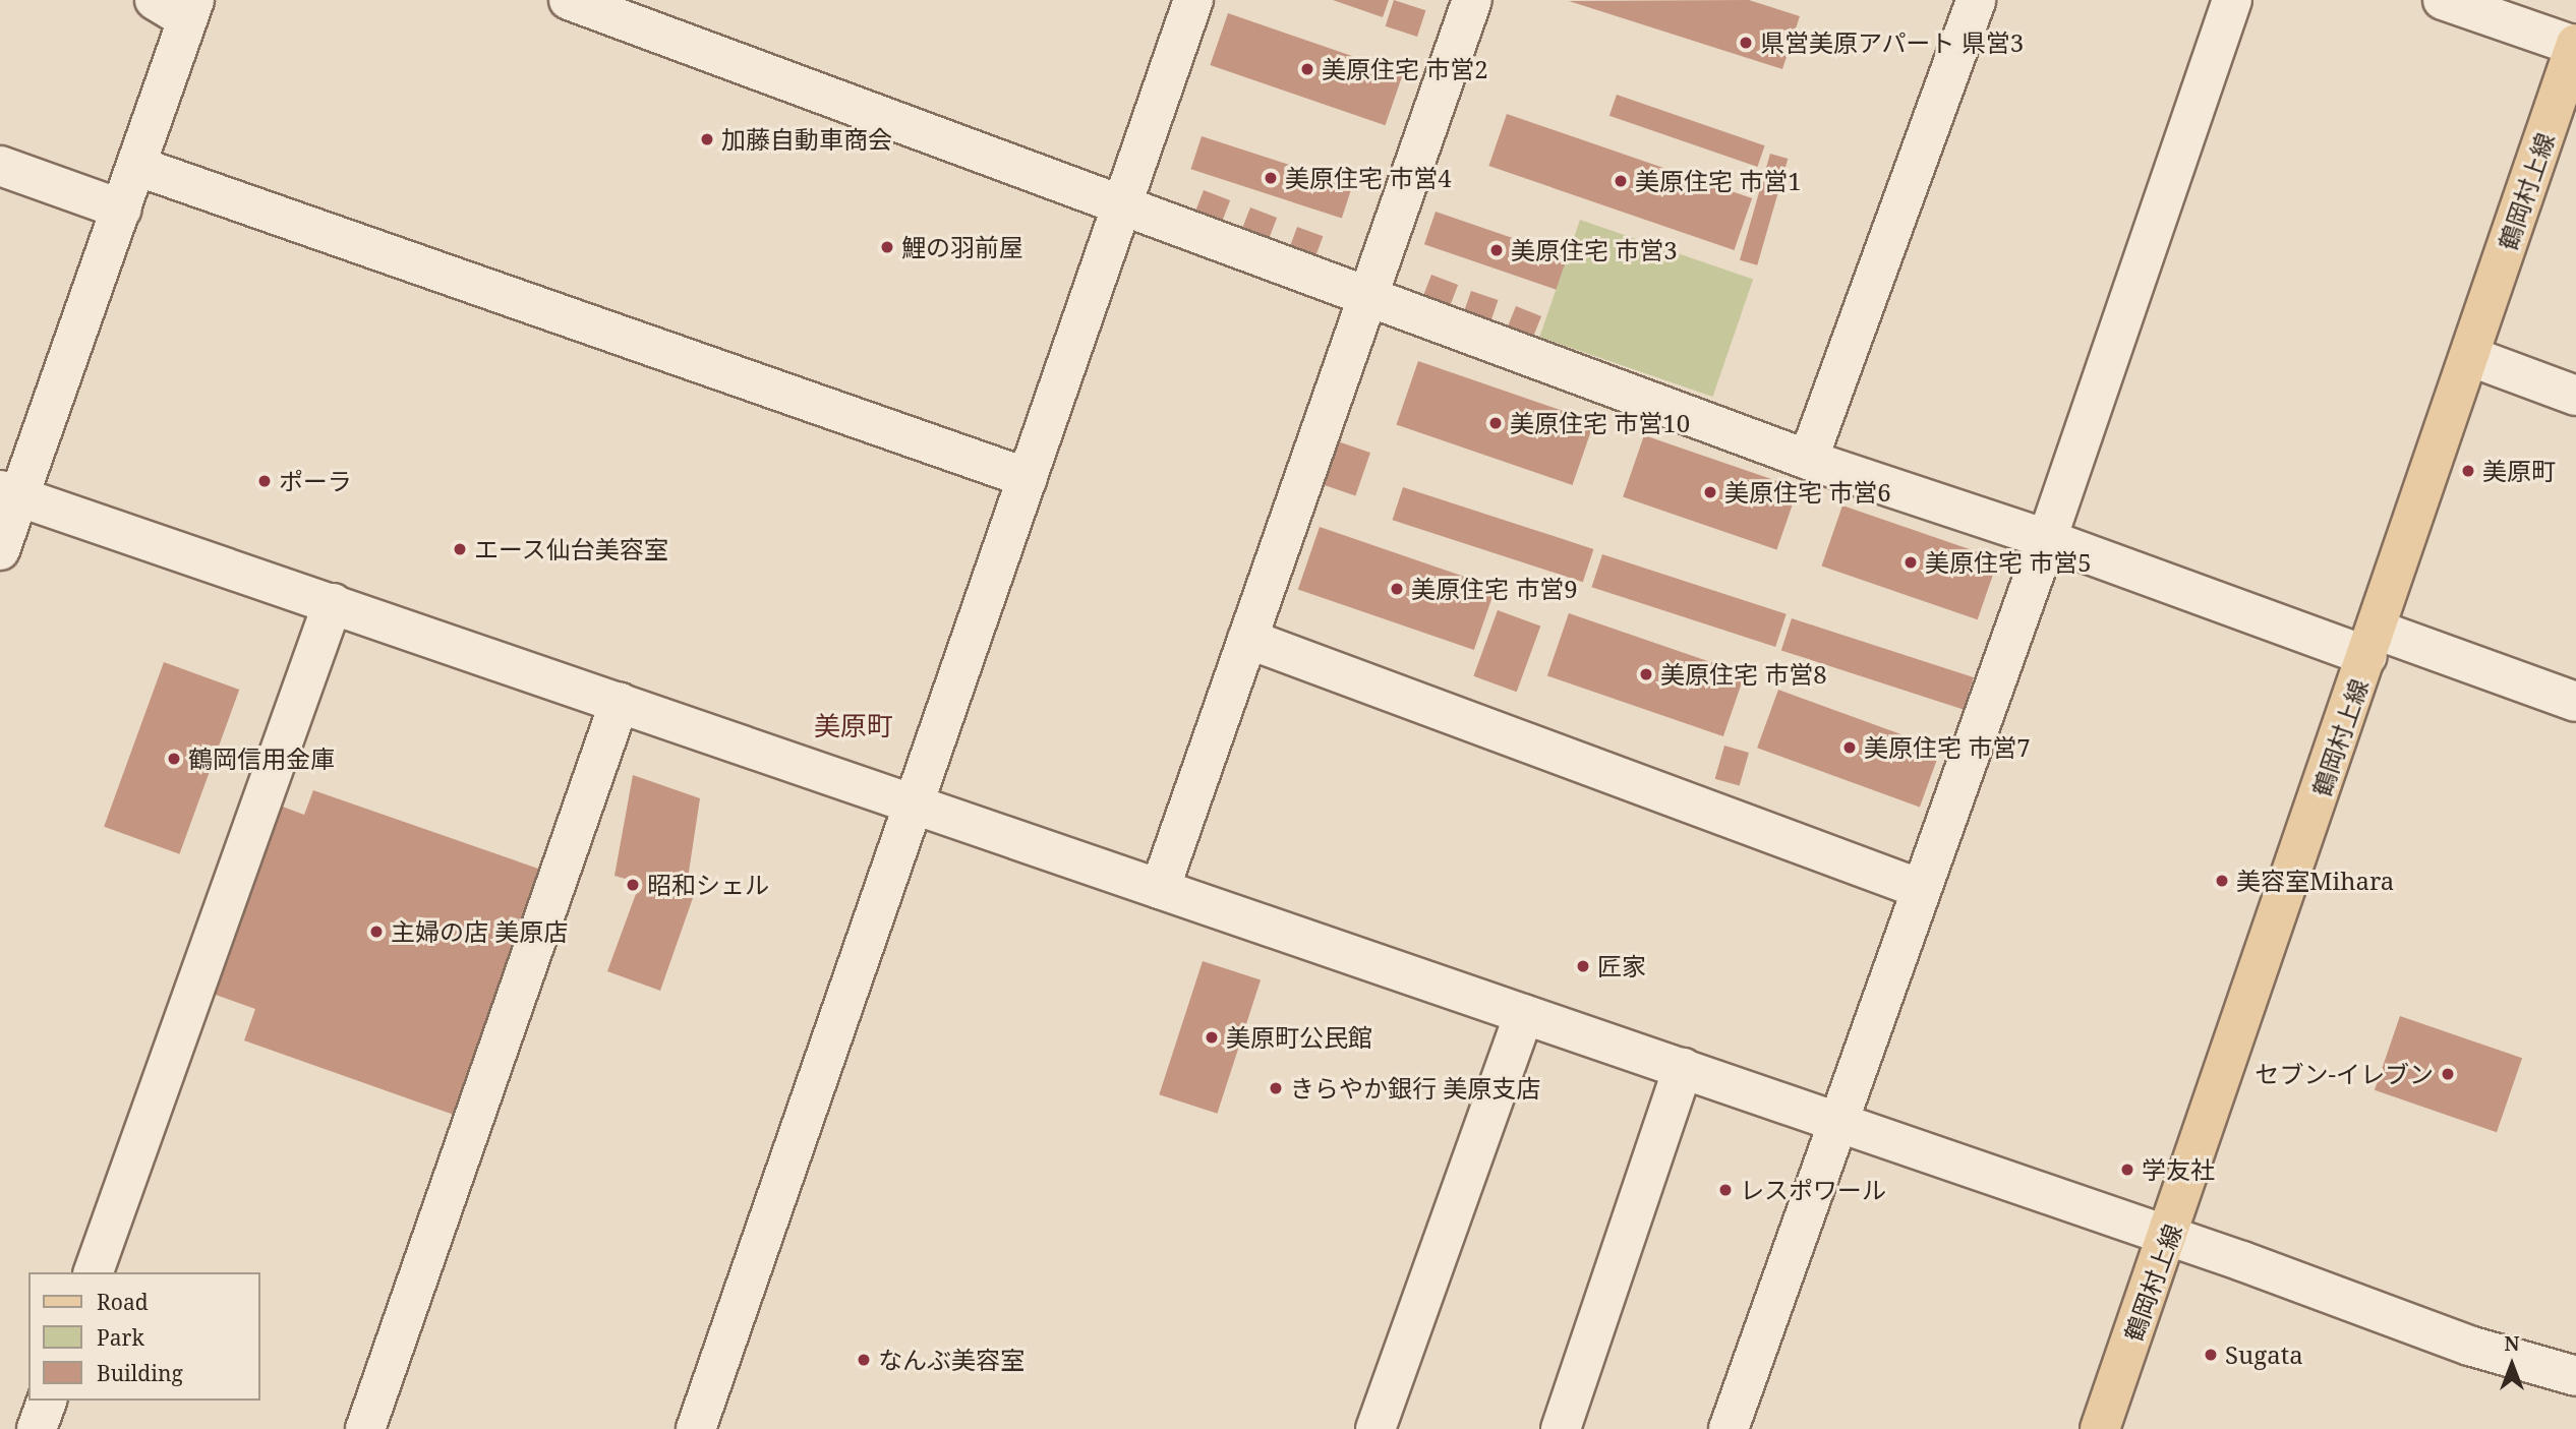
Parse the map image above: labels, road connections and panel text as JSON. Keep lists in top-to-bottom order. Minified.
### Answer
{"streets":{"main road":["鶴岡村上線"]},"districts":["美原町"],"places":["県営美原アパート 県営3","美原住宅 市営2","加藤自動車商会","美原住宅 市営4","美原住宅 市営1","鯉の羽前屋","美原住宅 市営3","美原住宅 市営10","美原町","ポーラ","美原住宅 市営6","エース仙台美容室","美原住宅 市営5","美原住宅 市営9","美原住宅 市営8","美原住宅 市営7","鶴岡信用金庫","美容室Mihara","昭和シェル","主婦の店 美原店","匠家","美原町公民館","セブン-イレブン","きらやか銀行 美原支店","学友社","レスポワール","Sugata","なんぶ美容室"],"legend":["Road","Park","Building"],"north":"top"}
